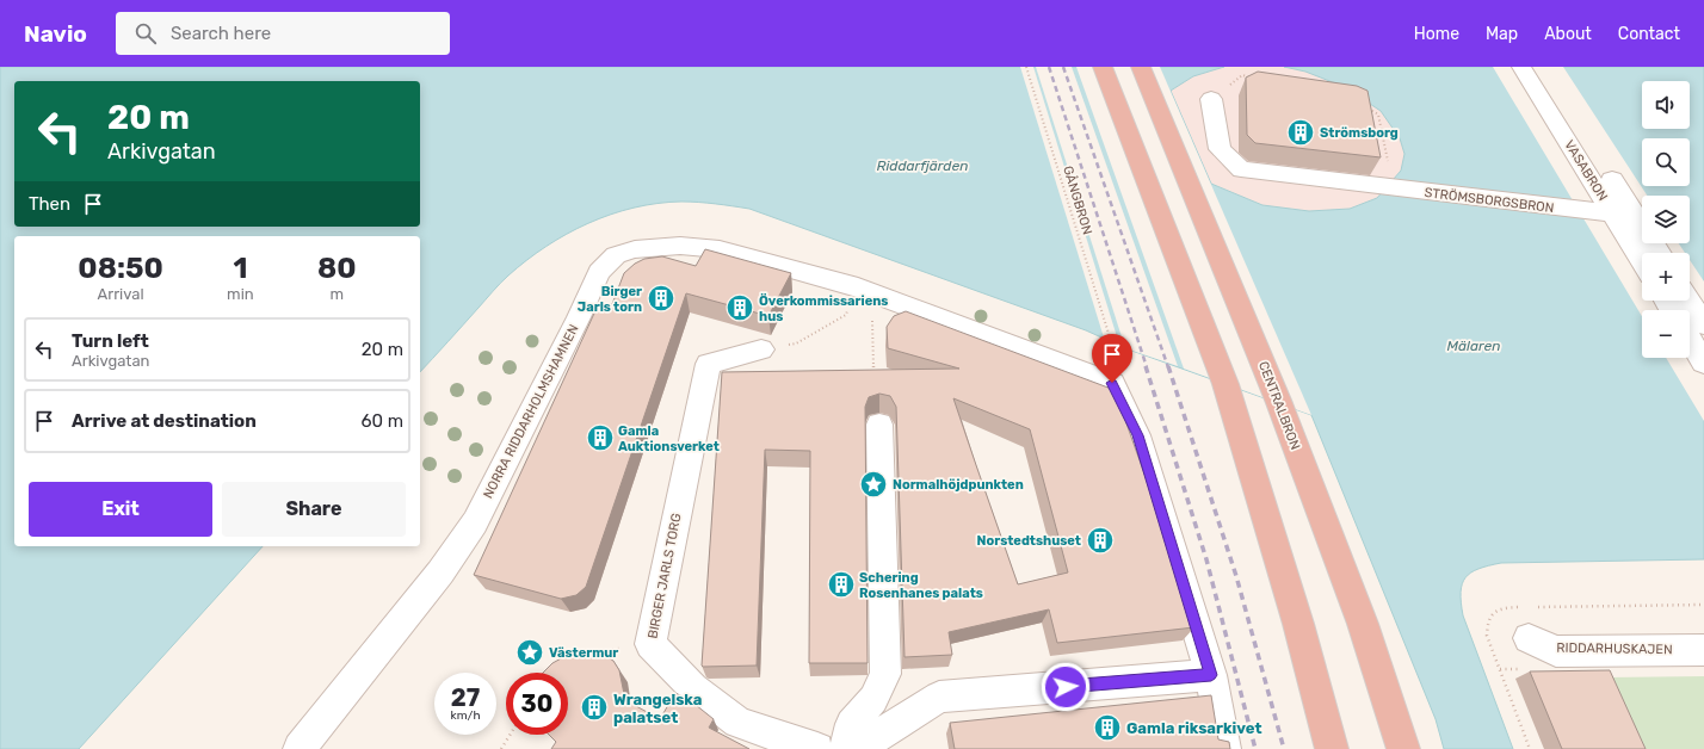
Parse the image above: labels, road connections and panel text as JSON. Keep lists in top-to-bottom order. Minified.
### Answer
{"streets":{"highway":["CENTRALBRON"],"street":["VASABRON","STRÖMSBORGSBRON","NORRA RIDDARHOLMSHAMNEN","BIRGER JARLS TORG","RIDDARHUSKAJEN"],"path":["GÅNGBRON"]},"crossings":[["VASABRON","STRÖMSBORGSBRON"]],"water":["Riddarfjärden","Mälaren"],"places":{"building":["Strömsborg","Birger Jarls torn","Överkommissariens hus","Gamla Auktionsverket","Norstedtshuset","Schering Rosenhanes palats","Wrangelska palatset","Gamla riksarkivet"],"place":["Normalhöjdpunkten","Västermur"]},"page":{"header":"Navio","search":"Search here","nav":["Home","Map","About","Contact"],"map_buttons":["+","−"],"turn":["20 m","Arkivgatan"],"then":"Then","eta":["08:50","Arrival","1","min","80","m"],"list":[{"name":"Turn left","note":"Arkivgatan","value":"20 m"},{"name":"Arrive at destination","value":"60 m"}],"buttons":["Exit","Share"],"speed":"27 km/h","limit":"30"}}
